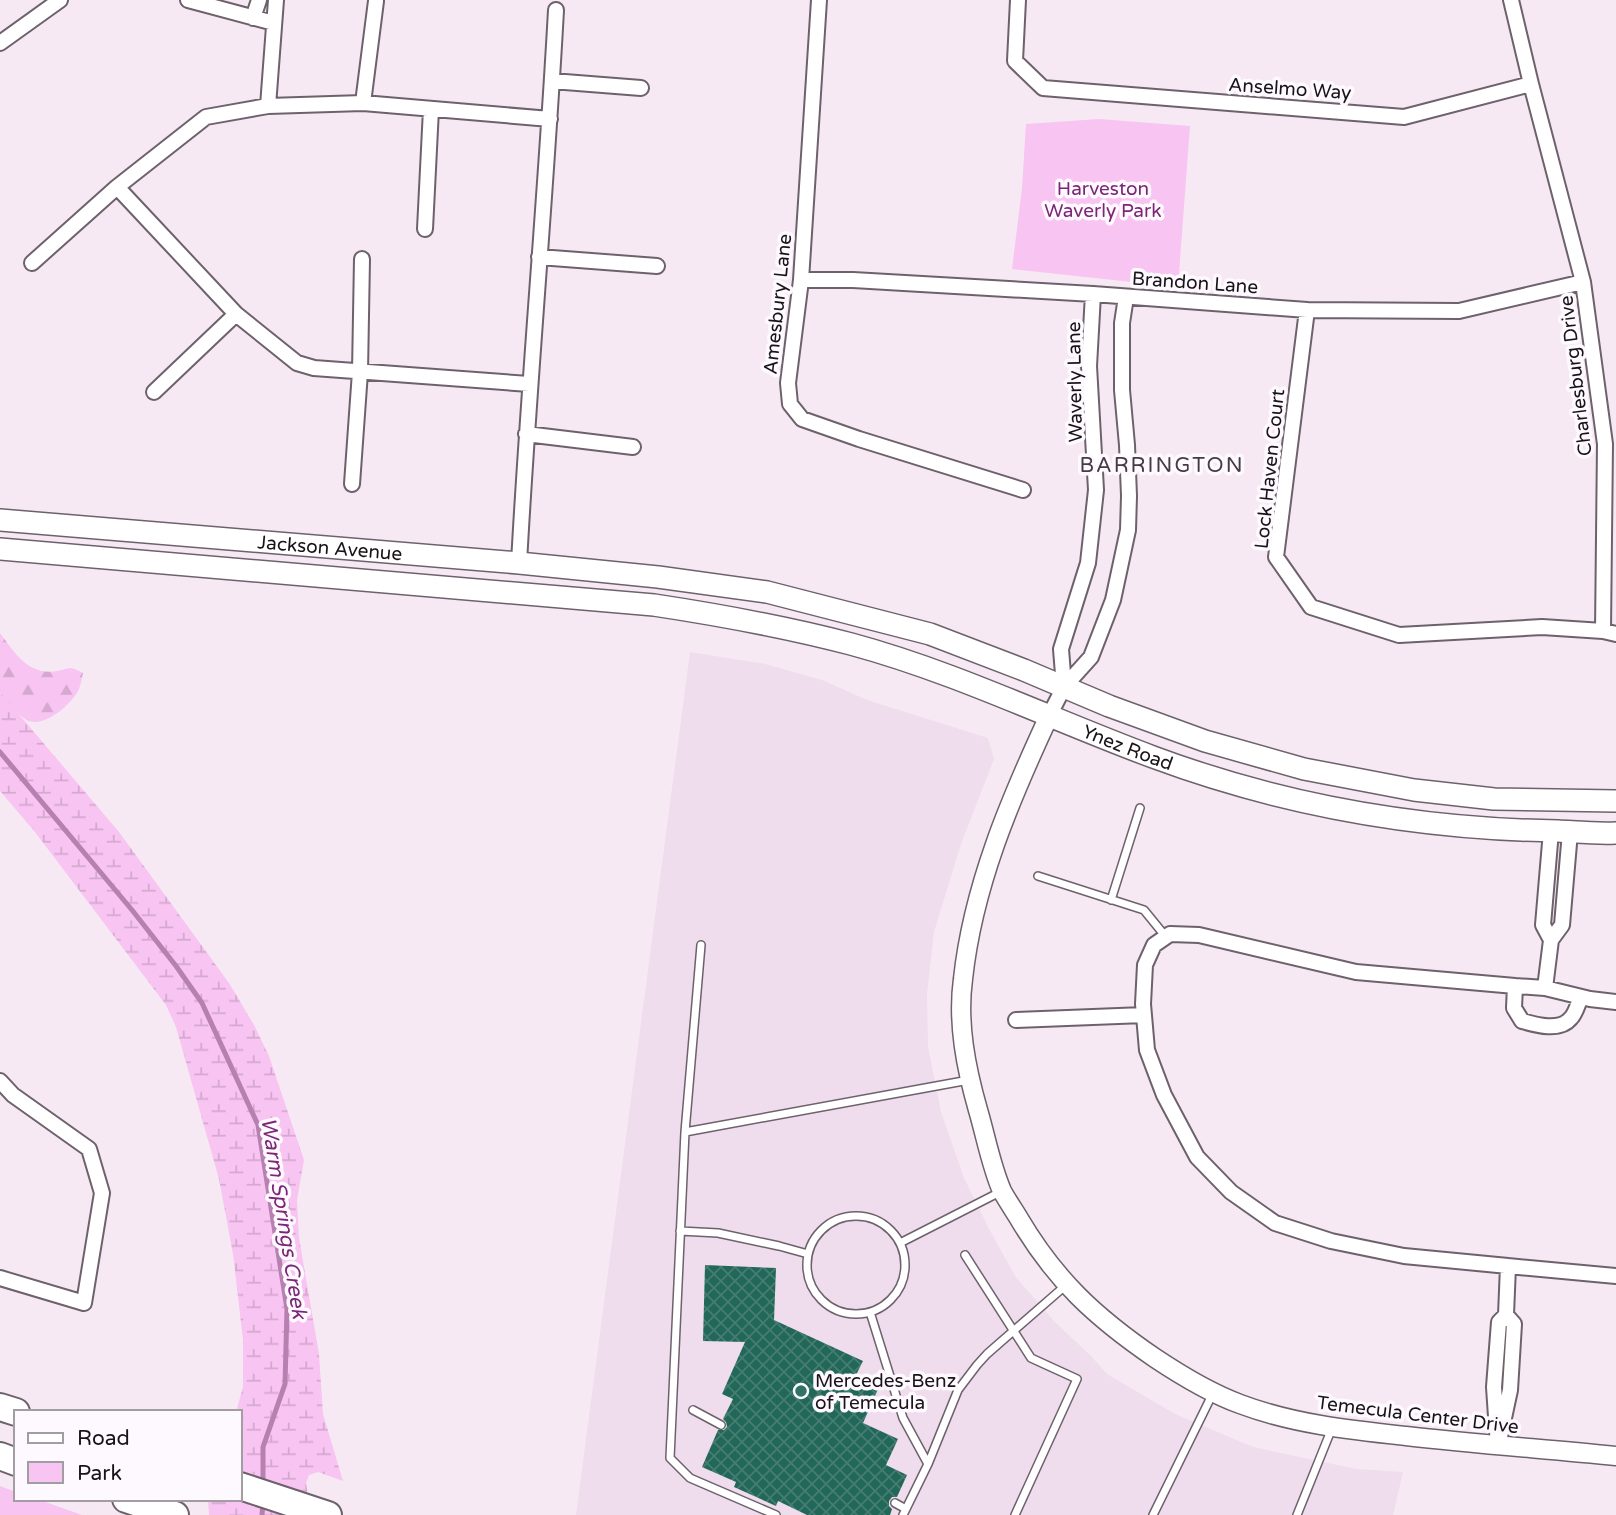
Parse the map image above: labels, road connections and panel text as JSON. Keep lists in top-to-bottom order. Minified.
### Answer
{"streets":{"main road":["Jackson Avenue","Ynez Road"],"street":["Anselmo Way","Brandon Lane","Amesbury Lane","Charlesburg Drive","Waverly Lane","Lock Haven Court","Temecula Center Drive"]},"crossings":[["Anselmo Way","Charlesburg Drive"],["Brandon Lane","Amesbury Lane"],["Brandon Lane","Charlesburg Drive"],["Brandon Lane","Waverly Lane"],["Brandon Lane","Lock Haven Court"],["Charlesburg Drive","Lock Haven Court"],["Waverly Lane","Ynez Road"],["Jackson Avenue","Ynez Road"],["Ynez Road","Temecula Center Drive"]],"districts":["BARRINGTON"],"water":["Warm Springs Creek"],"parks":["Harveston Waverly Park"],"places":["Mercedes-Benz of Temecula"],"legend":["Road","Park"]}
